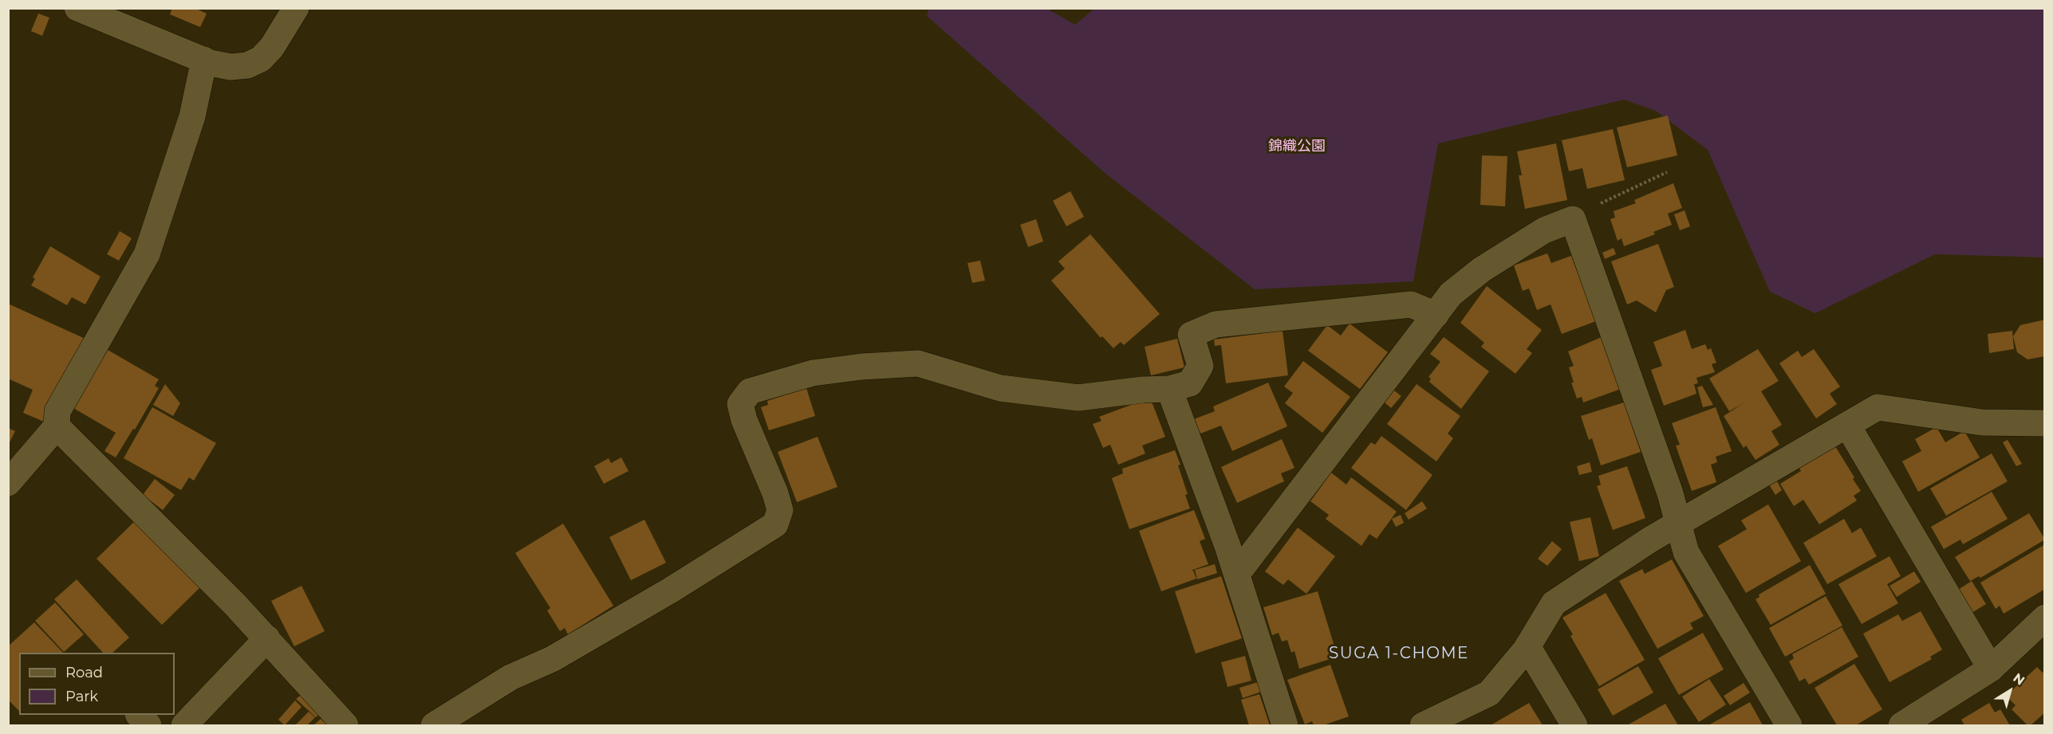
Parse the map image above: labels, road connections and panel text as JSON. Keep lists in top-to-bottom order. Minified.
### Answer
{"districts":["SUGA 1-CHOME"],"parks":["錦織公園"],"legend":["Road","Park"],"north":"top right"}
